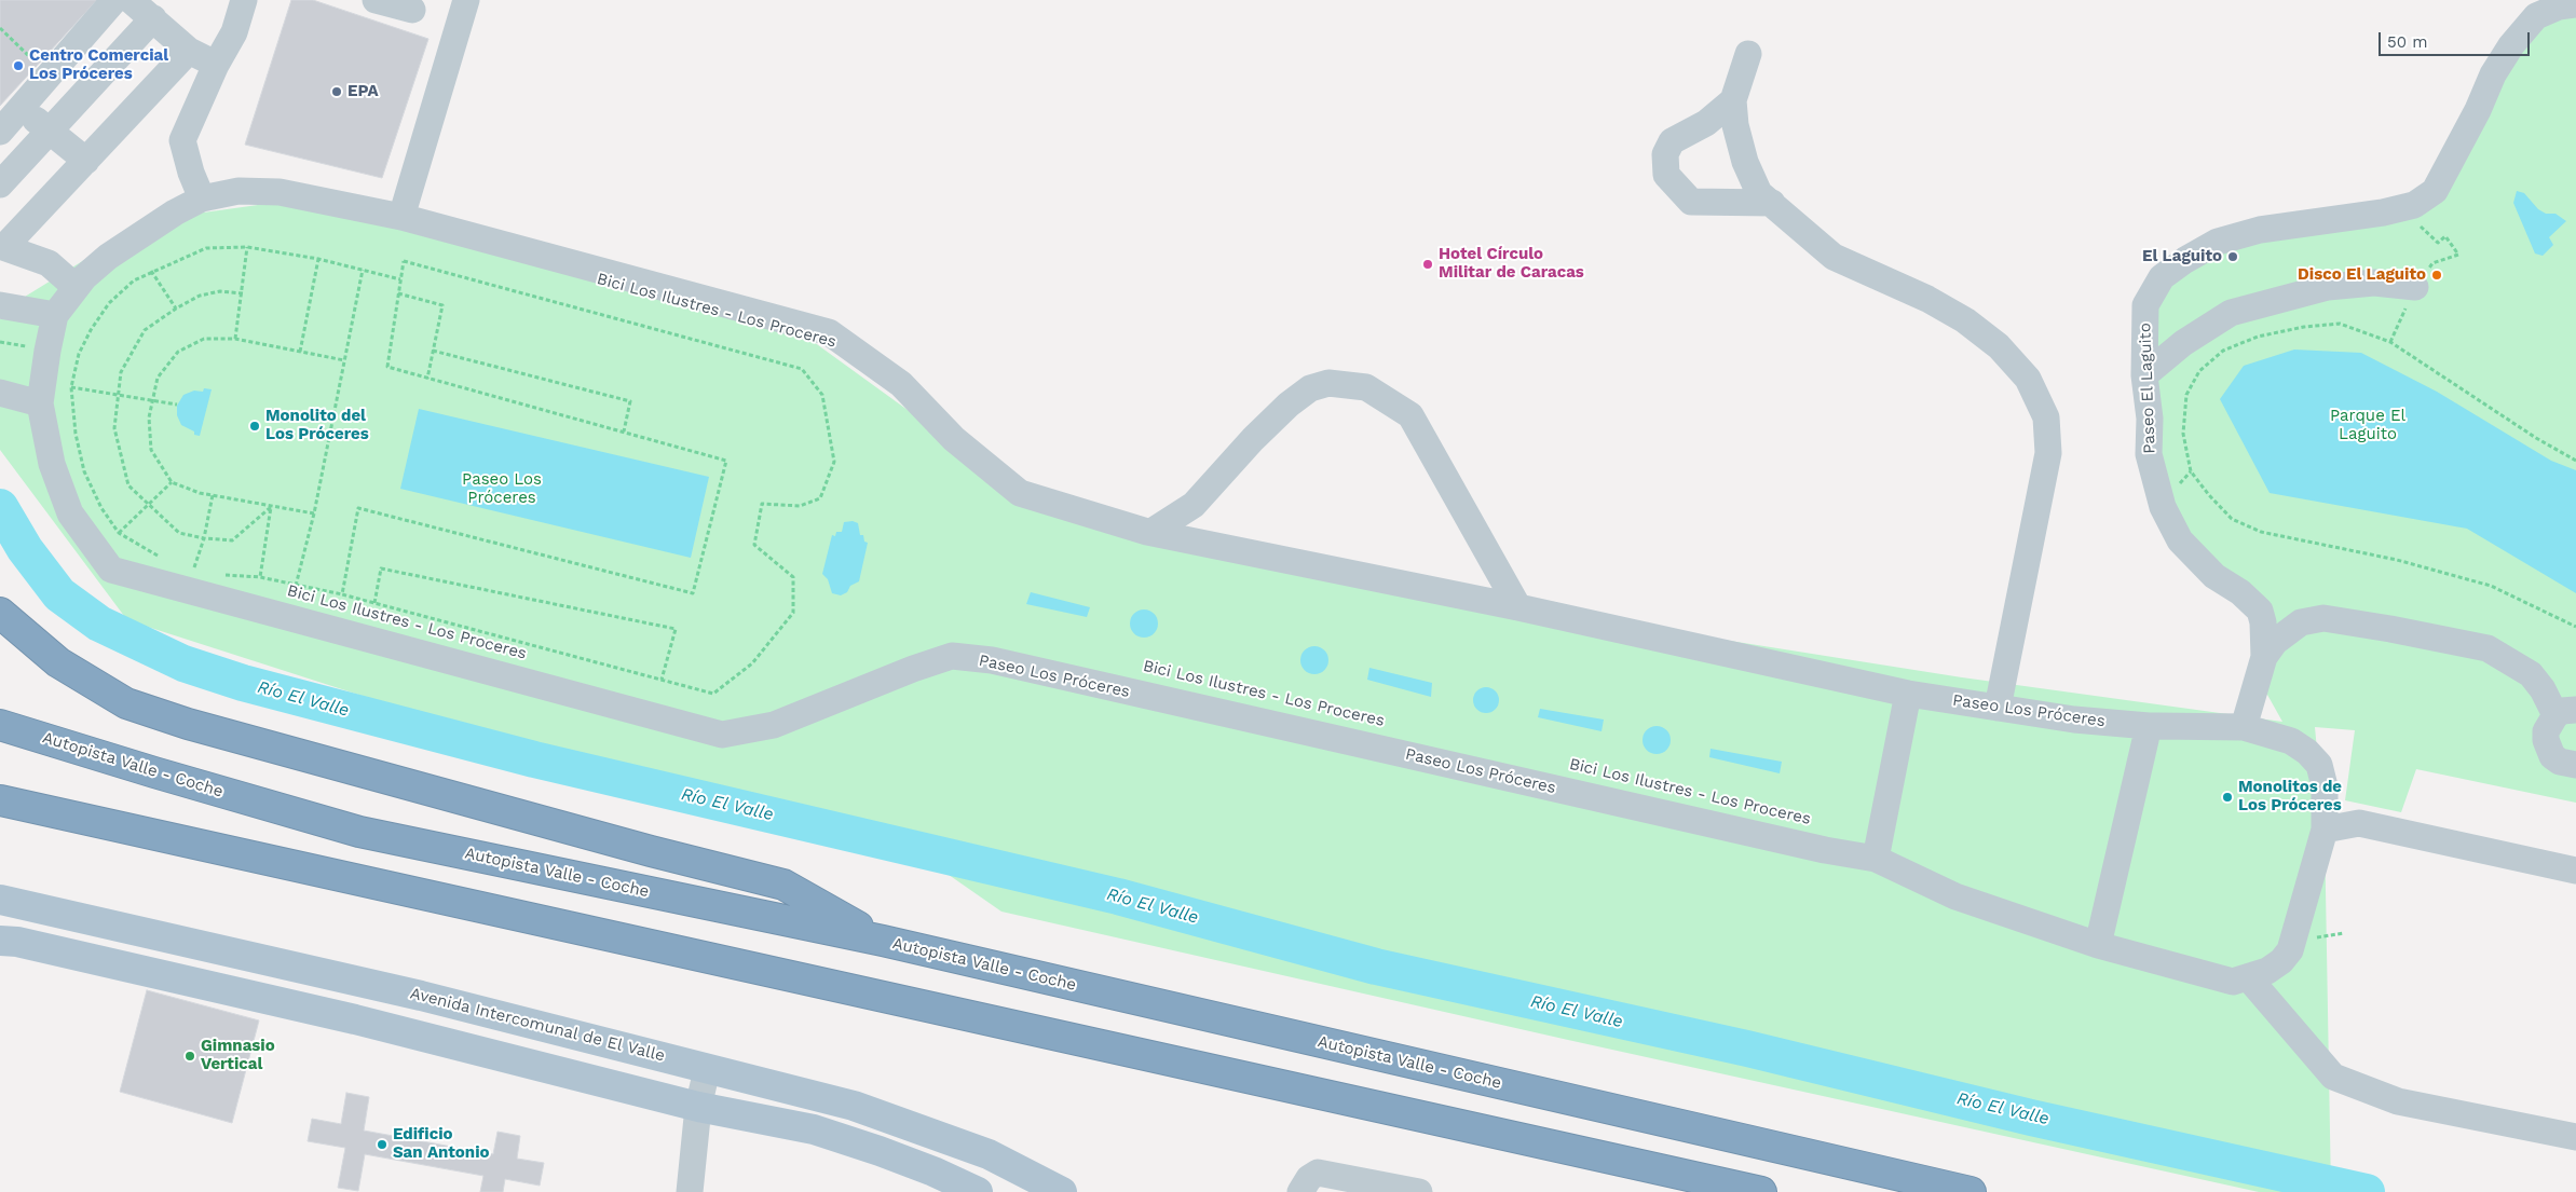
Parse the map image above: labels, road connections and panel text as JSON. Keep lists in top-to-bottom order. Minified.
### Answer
{"streets":{"highway":["Autopista Valle - Coche"],"main road":["Avenida Intercomunal de El Valle"],"street":["Paseo El Laguito","Paseo Los Próceres"]},"water":["Río El Valle"],"parks":["Parque El Laguito","Paseo Los Próceres"],"places":["Centro Comercial Los Próceres","EPA","El Laguito","Hotel Círculo Militar de Caracas","Disco El Laguito","Monolito del Los Próceres","Monolitos de Los Próceres","Gimnasio Vertical","Edificio San Antonio"],"scale_bar":"50 m"}
